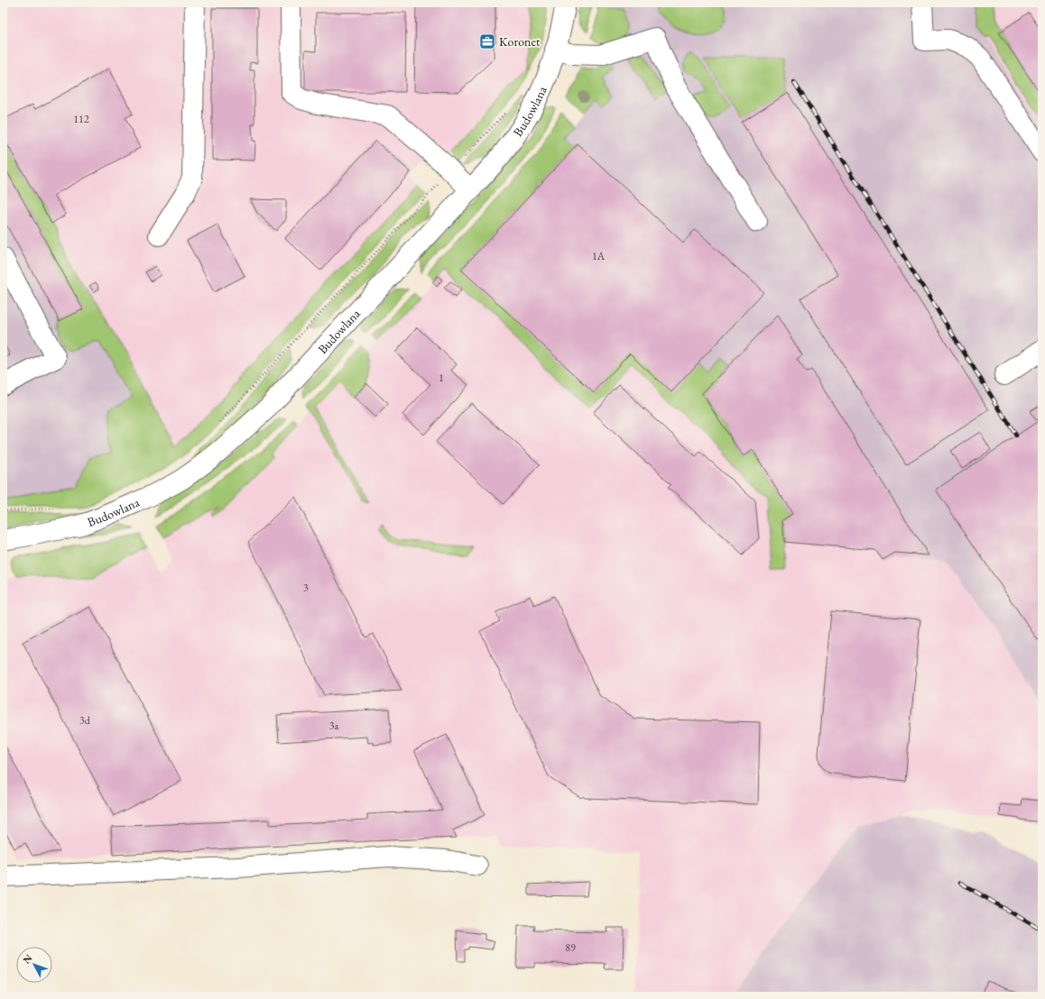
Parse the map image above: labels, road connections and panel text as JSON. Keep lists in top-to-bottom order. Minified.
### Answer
{"streets":{"street":["Budowlana"]},"places":{"office":["Koronet"]},"house_numbers":["112","1A","1","3","3d","3a","89"],"north":"top left"}
